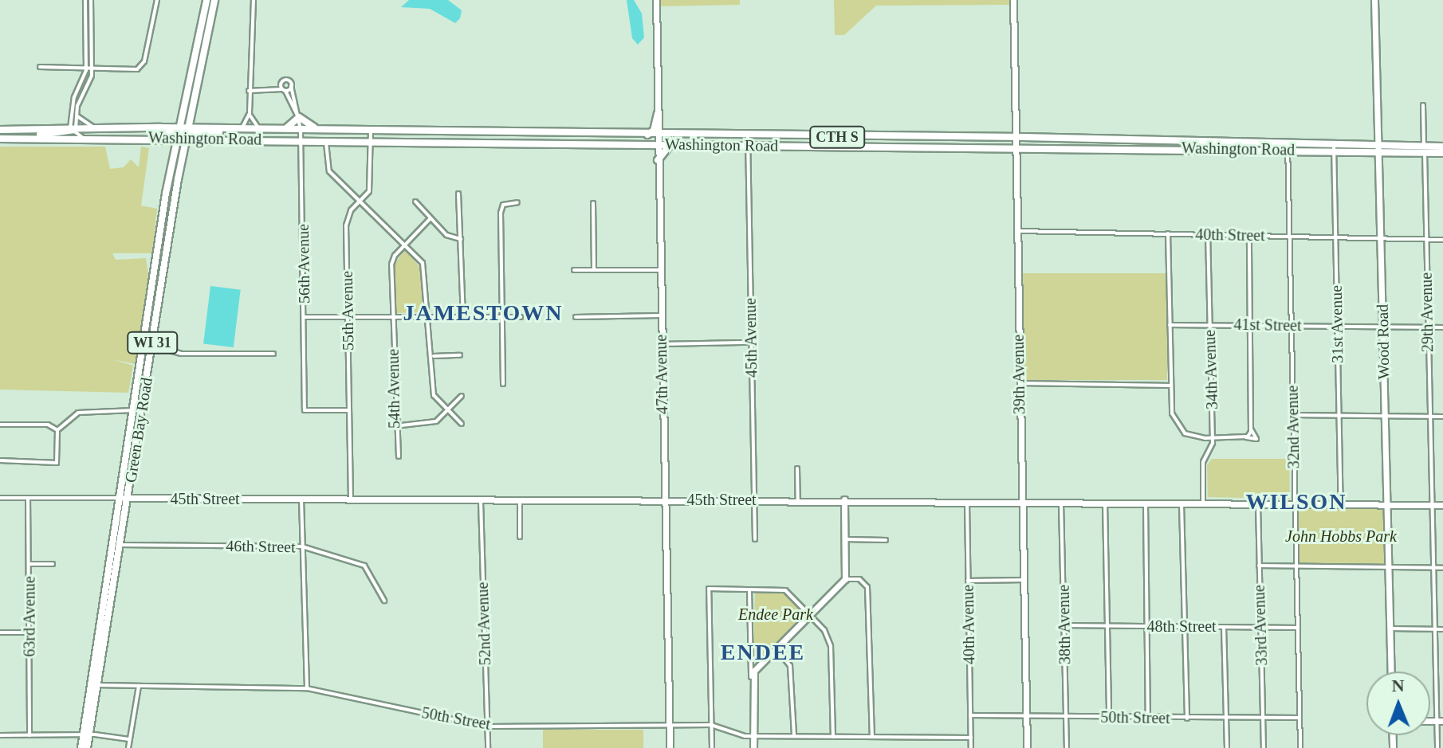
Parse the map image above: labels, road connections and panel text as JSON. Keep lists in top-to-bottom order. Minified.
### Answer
{"streets":{"main road":["CTH S","Washington Road","WI 31","Green Bay Road"],"street":["40th Street","56th Avenue","55th Avenue","29th Avenue","31st Avenue","41st Street","45th Avenue","Wood Road","34th Avenue","47th Avenue","39th Avenue","54th Avenue","32nd Avenue","45th Street","46th Street","63rd Avenue","52nd Avenue","40th Avenue","38th Avenue","33rd Avenue","48th Street","50th Street"]},"crossings":[["Washington Road","56th Avenue"],["Washington Road","55th Avenue"],["Washington Road","29th Avenue"],["Washington Road","31st Avenue"],["Washington Road","45th Avenue"],["Washington Road","Wood Road"],["Washington Road","47th Avenue"],["Washington Road","39th Avenue"],["Washington Road","32nd Avenue"],["Washington Road","Green Bay Road"],["40th Street","29th Avenue"],["40th Street","31st Avenue"],["40th Street","Wood Road"],["40th Street","34th Avenue"],["40th Street","39th Avenue"],["40th Street","32nd Avenue"],["56th Avenue","55th Avenue"],["55th Avenue","45th Street"],["29th Avenue","41st Street"],["29th Avenue","45th Street"],["31st Avenue","41st Street"],["31st Avenue","45th Street"],["41st Street","Wood Road"],["41st Street","34th Avenue"],["41st Street","32nd Avenue"],["45th Avenue","45th Street"],["Wood Road","45th Street"],["34th Avenue","45th Street"],["47th Avenue","45th Street"],["47th Avenue","50th Street"],["39th Avenue","45th Street"],["39th Avenue","50th Street"],["32nd Avenue","45th Street"],["32nd Avenue","48th Street"],["32nd Avenue","50th Street"],["Green Bay Road","45th Street"],["Green Bay Road","46th Street"],["Green Bay Road","50th Street"],["45th Street","63rd Avenue"],["45th Street","52nd Avenue"],["45th Street","40th Avenue"],["45th Street","38th Avenue"],["45th Street","33rd Avenue"],["52nd Avenue","50th Street"],["40th Avenue","50th Street"],["38th Avenue","48th Street"],["38th Avenue","50th Street"],["33rd Avenue","48th Street"],["33rd Avenue","50th Street"]],"districts":["JAMESTOWN","WILSON","ENDEE"],"parks":["John Hobbs Park","Endee Park"],"north":"top"}
